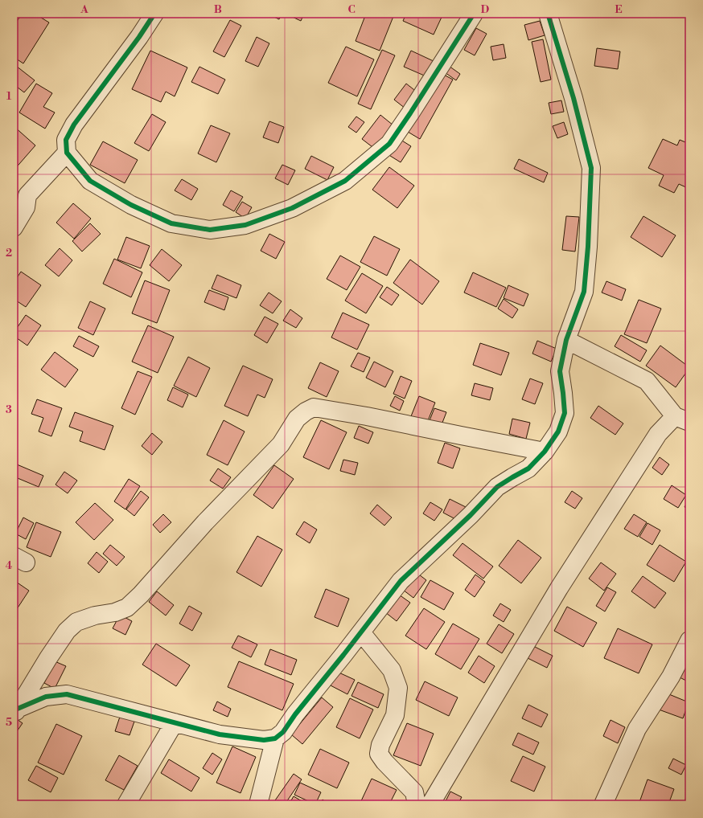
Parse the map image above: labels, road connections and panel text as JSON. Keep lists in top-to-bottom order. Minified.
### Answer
{"grid":{"columns":["A","B","C","D","E"],"rows":["1","2","3","4","5"]}}
